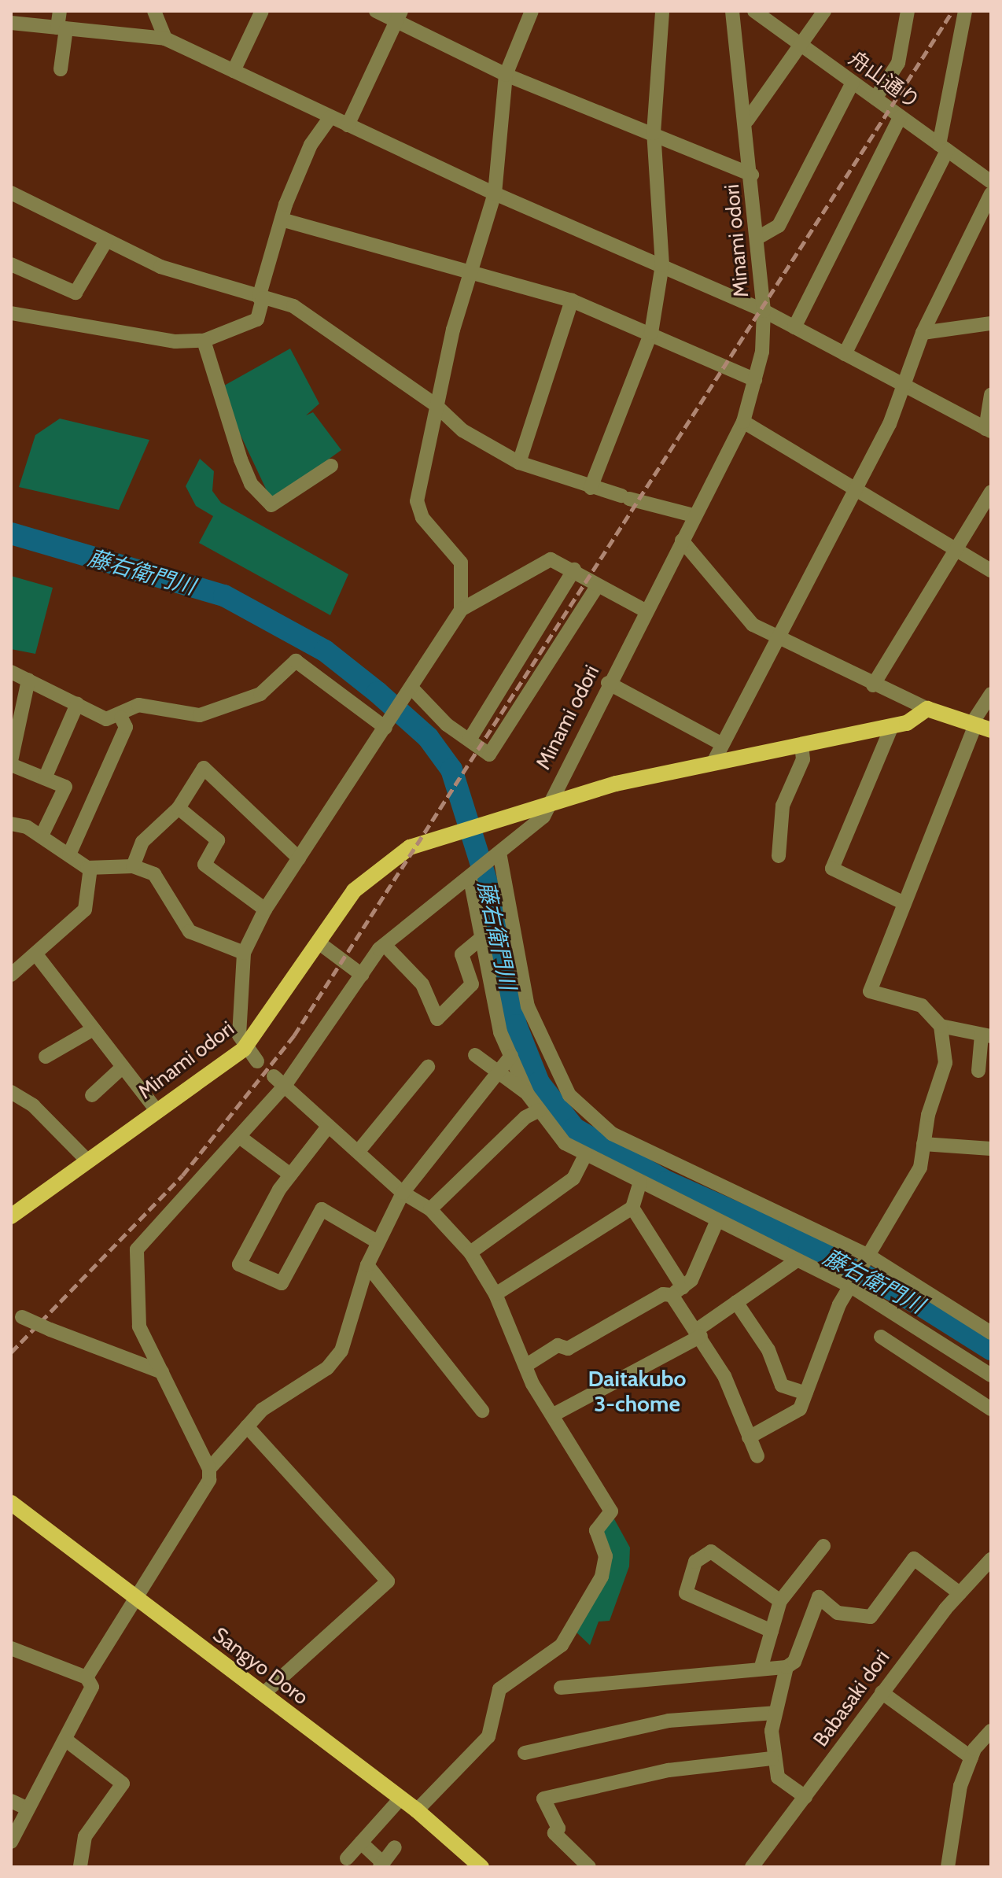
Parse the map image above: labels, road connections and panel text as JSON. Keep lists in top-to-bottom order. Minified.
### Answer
{"streets":{"main road":["Minami odori","Sangyo Doro"],"street":["舟山通り","Babasaki dori"]},"districts":["Daitakubo 3-chome"],"water":["藤右衛門川"]}
